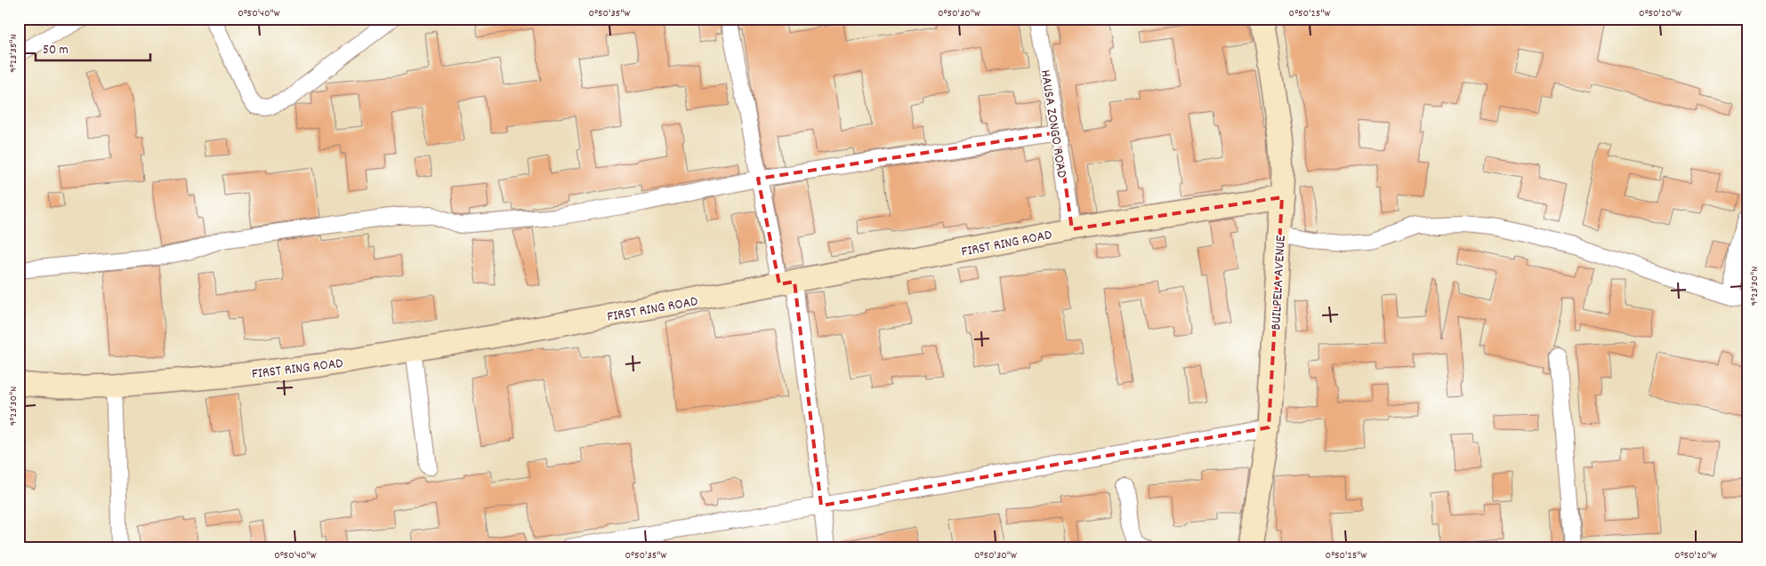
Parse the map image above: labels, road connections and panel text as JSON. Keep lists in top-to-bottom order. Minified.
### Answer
{"streets":{"street":["HAUSA ZONGO ROAD","FIRST RING ROAD","BUILPELA AVENUE"]},"crossings":[["HAUSA ZONGO ROAD","FIRST RING ROAD"],["FIRST RING ROAD","BUILPELA AVENUE"]],"scale_bar":"50 m","coordinates":["0°50'40\"W","0°50'35\"W","0°50'30\"W","0°50'25\"W","0°50'20\"W","9°23'35\"N","9°23'30\"N"]}
